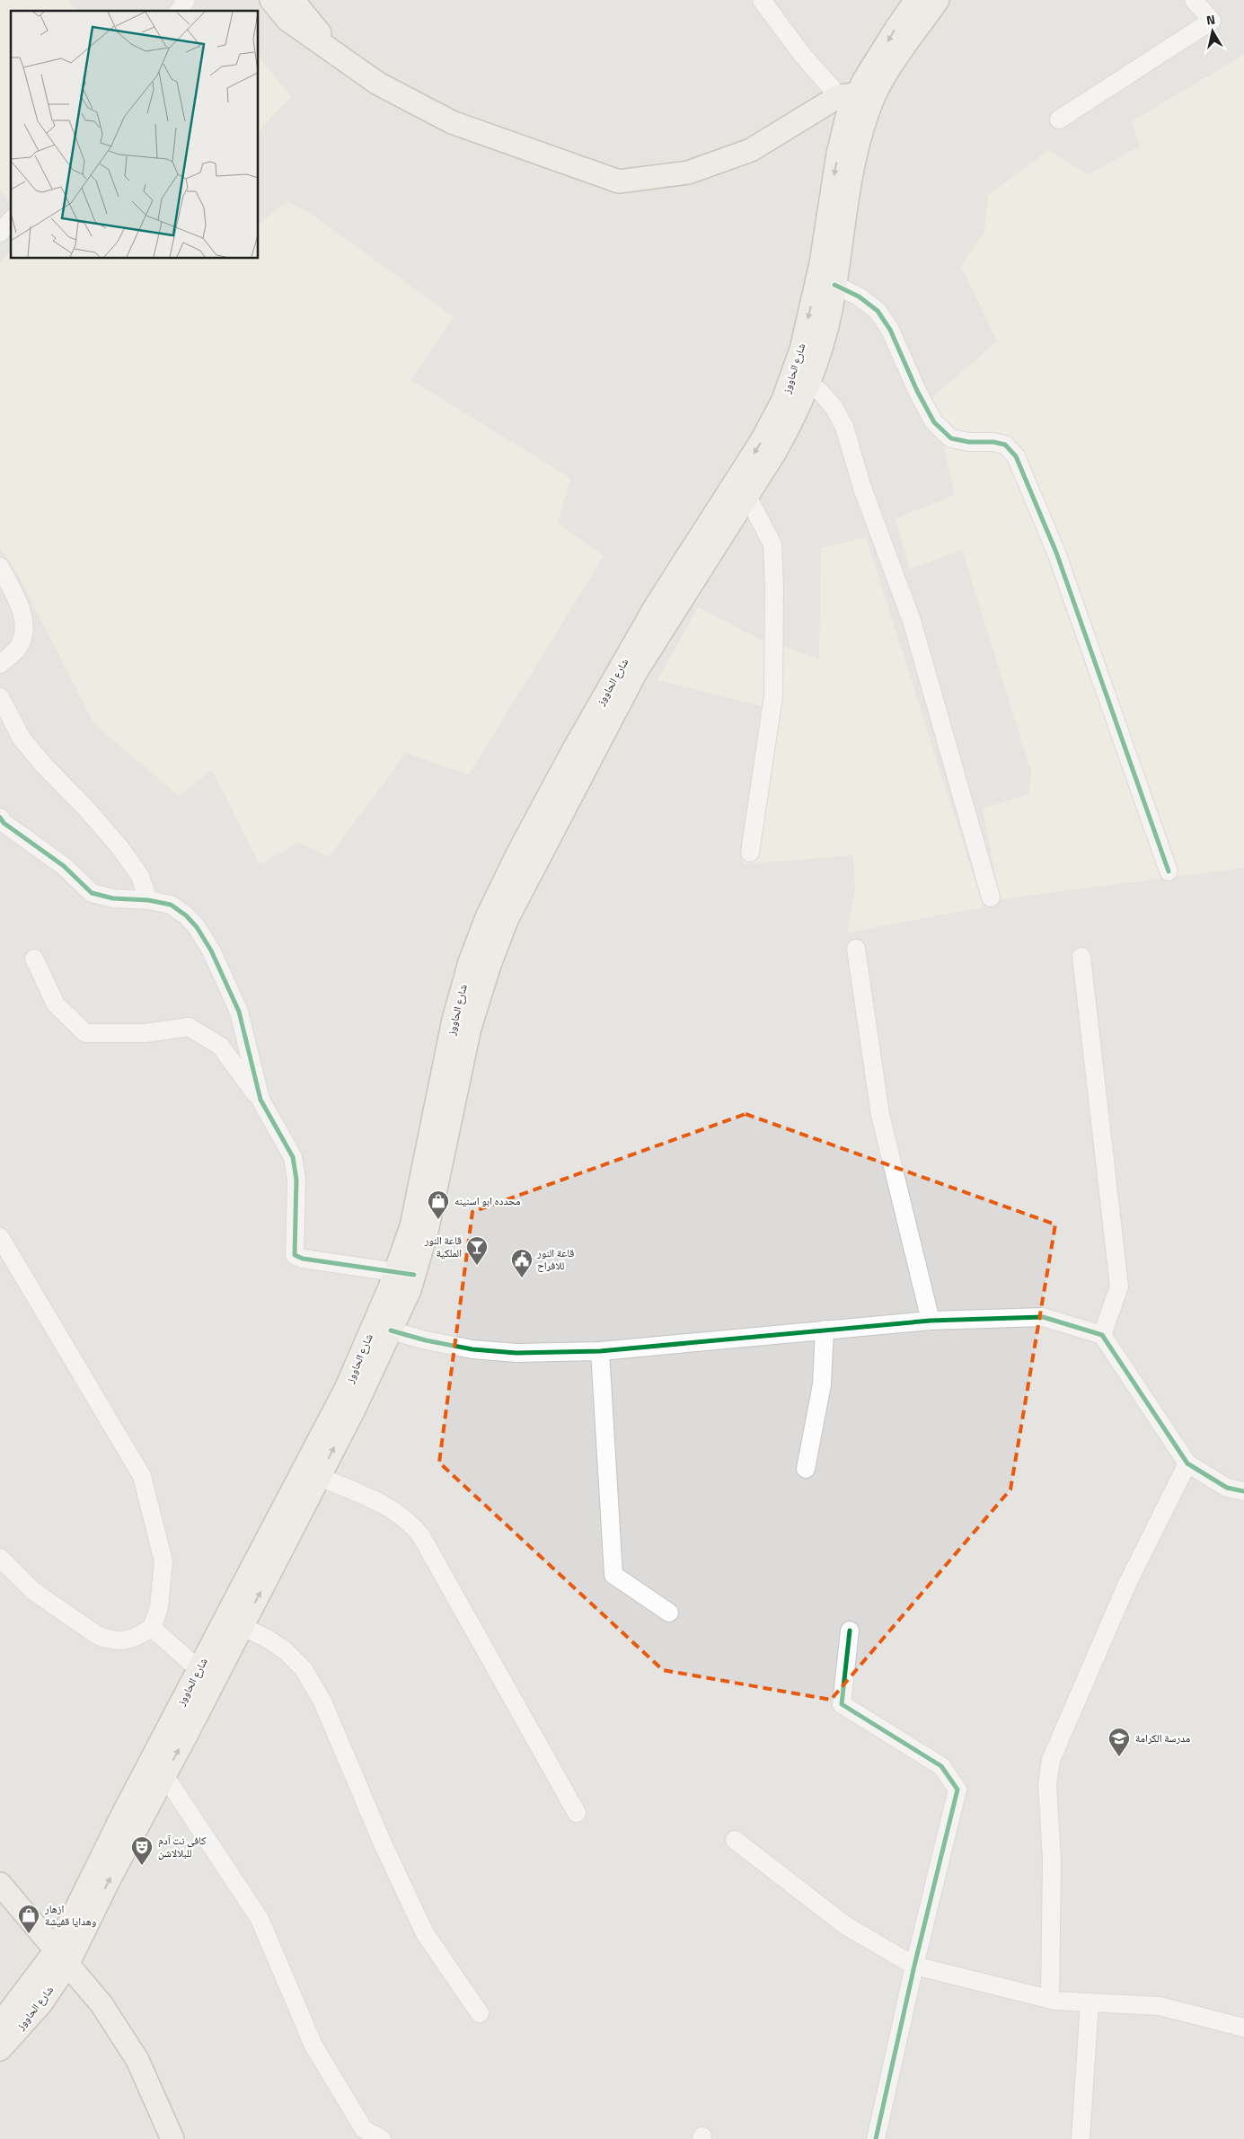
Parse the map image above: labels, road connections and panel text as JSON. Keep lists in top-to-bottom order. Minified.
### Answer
{"streets":{"main road":["شارع الحاووز"]},"places":{"shop":["محدده ابو اسنينه","ازهار وهدايا قفيشة"],"bar":["قاعة النور الملكية"],"public building":["قاعة النور للافراح"],"school or university":["مدرسة الكرامة"],"theatre":["كافي نت آدم للبلالاشن"]},"north":"top"}
